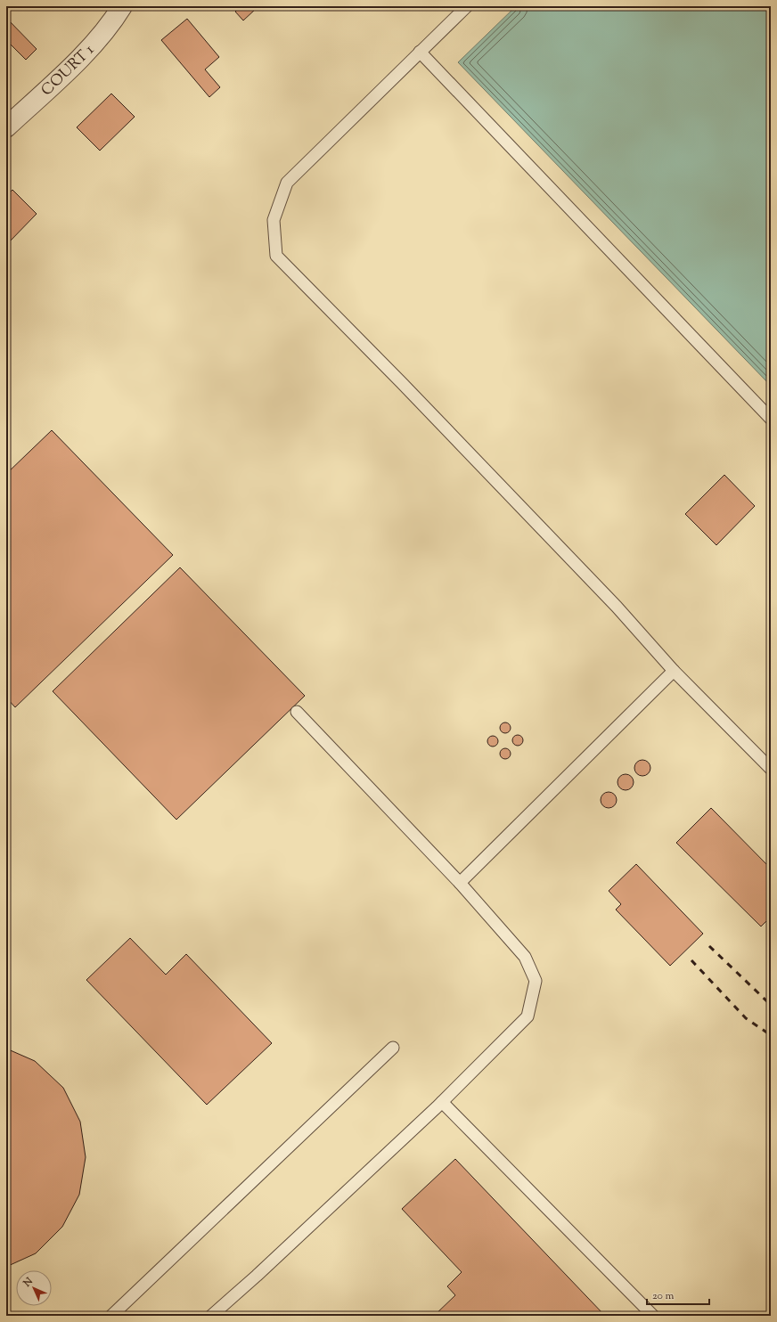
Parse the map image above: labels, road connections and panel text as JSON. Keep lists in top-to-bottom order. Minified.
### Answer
{"streets":{"street":["COURT 1"]},"scale_bar":"20 m","north":"top left"}
